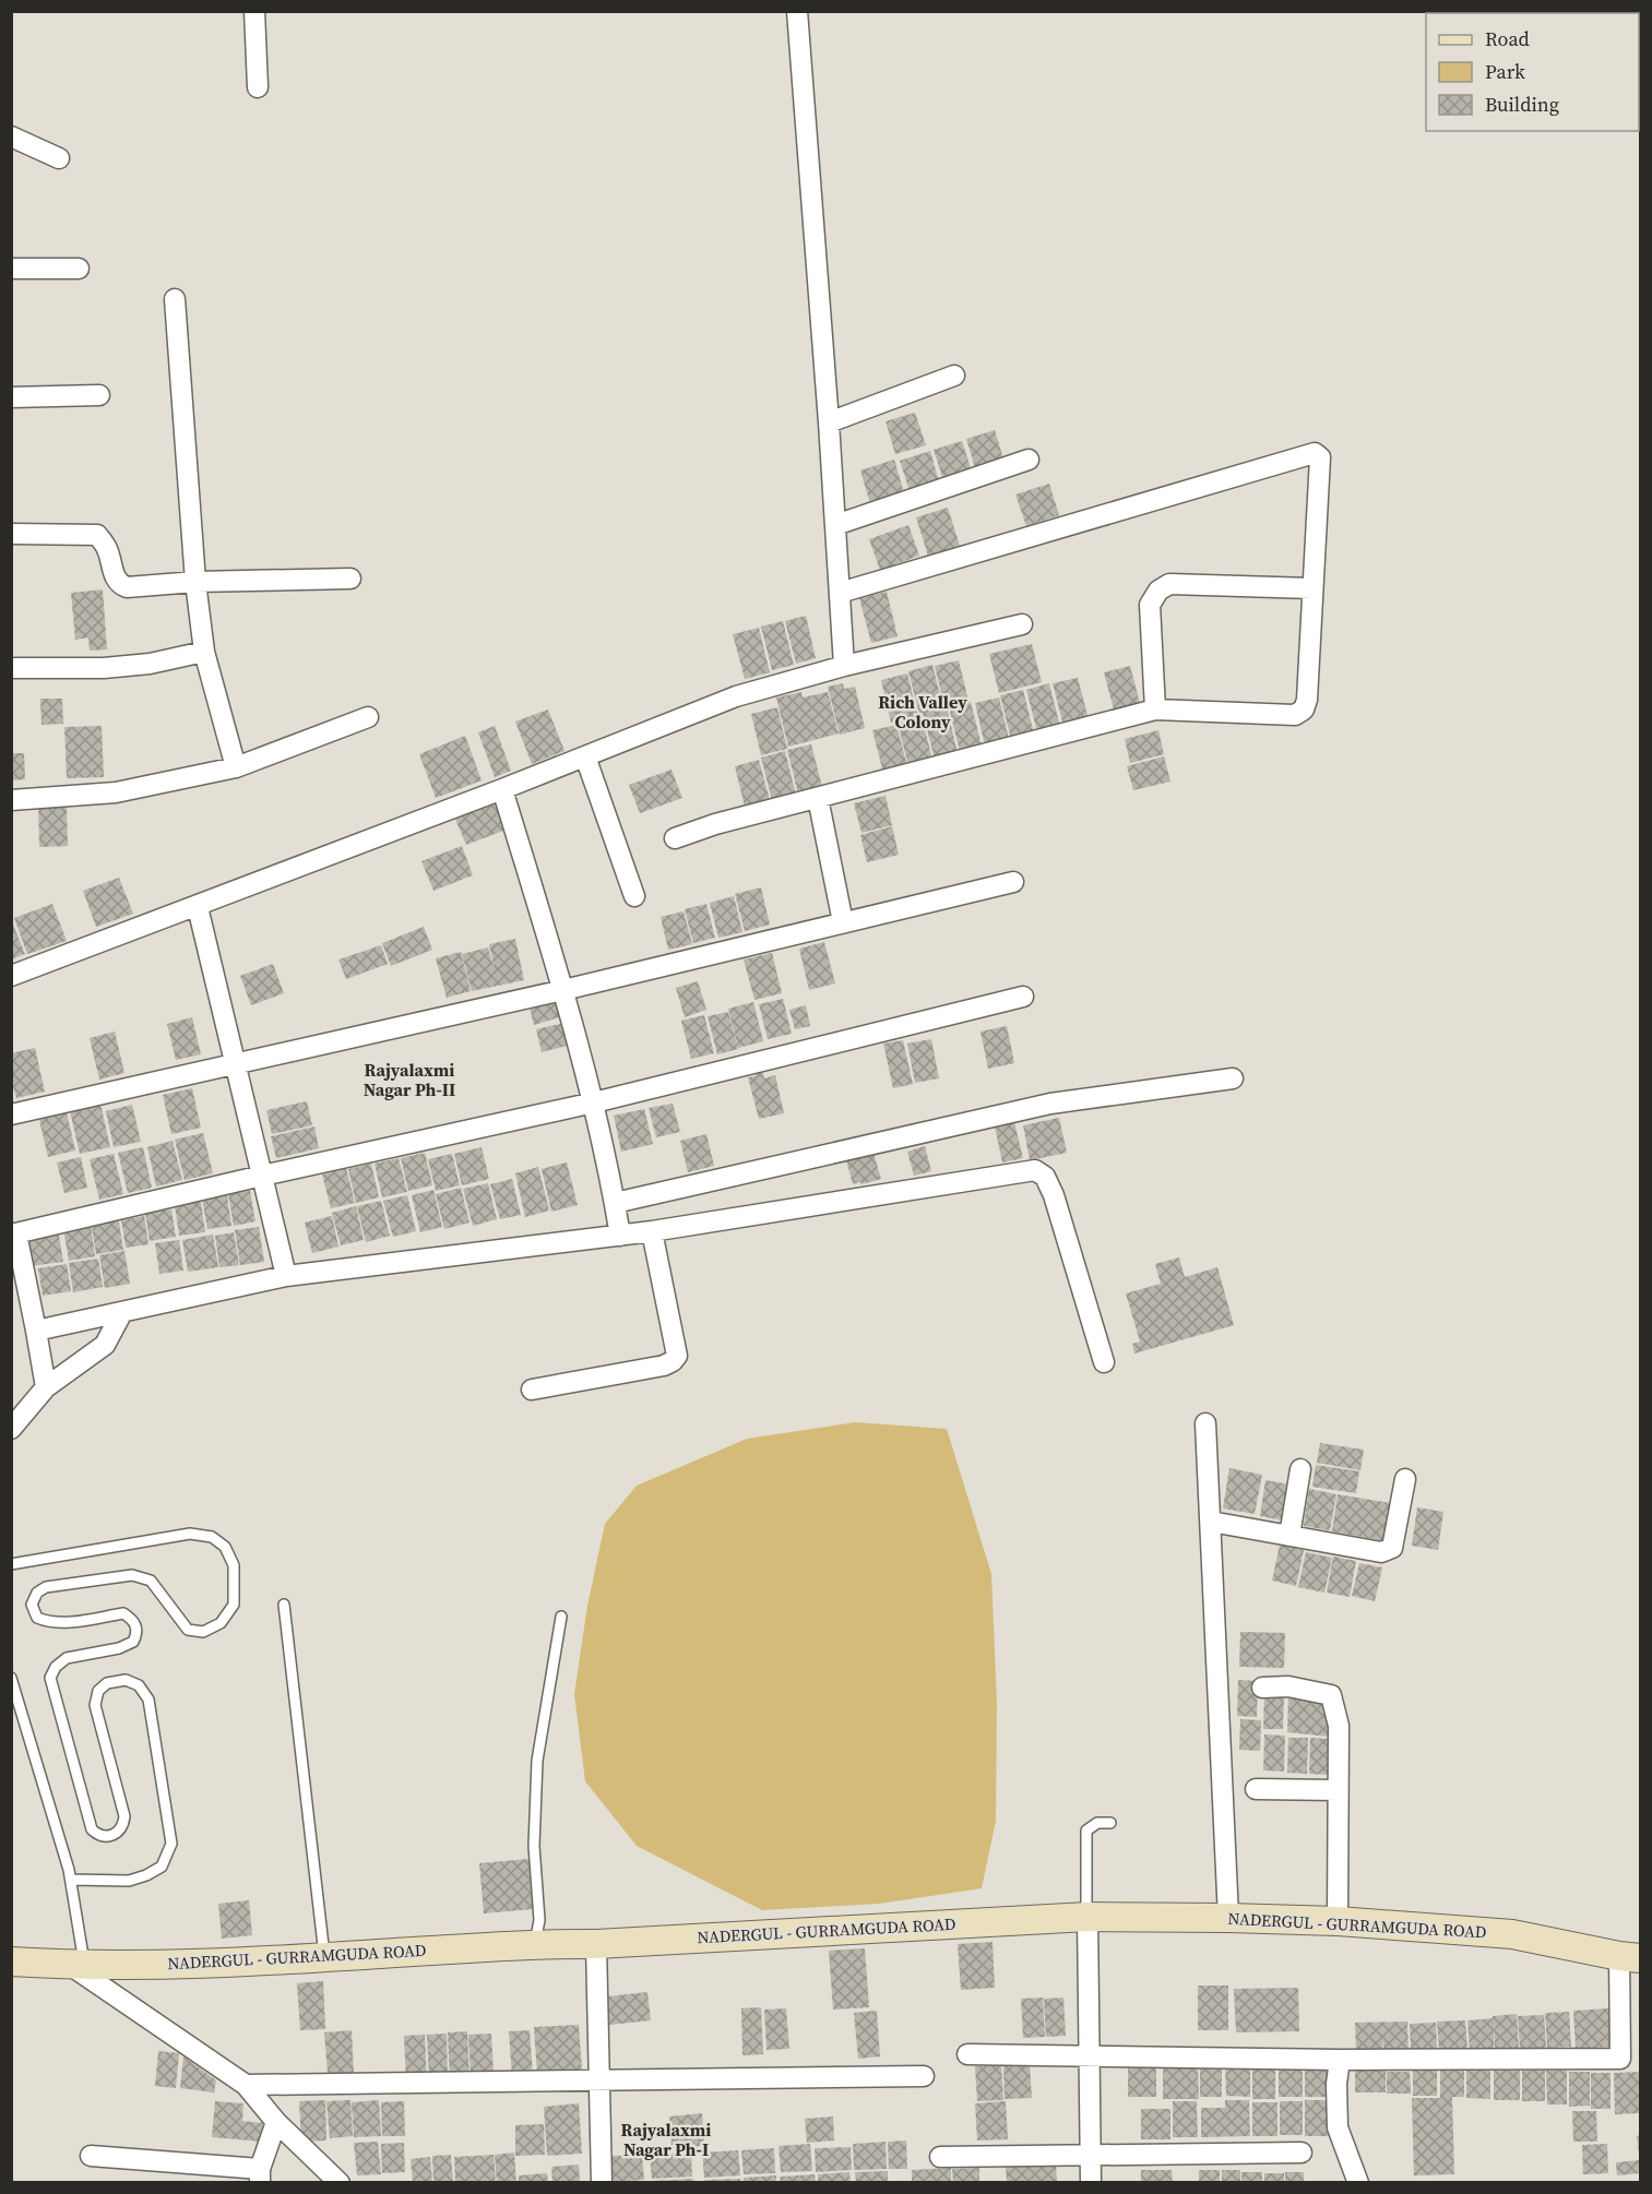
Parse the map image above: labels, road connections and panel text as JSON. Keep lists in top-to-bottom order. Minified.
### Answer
{"streets":{"main road":["NADERGUL - GURRAMGUDA ROAD"]},"districts":["Rich Valley Colony","Rajyalaxmi Nagar Ph-II","Rajyalaxmi Nagar Ph-I"],"legend":["Road","Park","Building"]}
